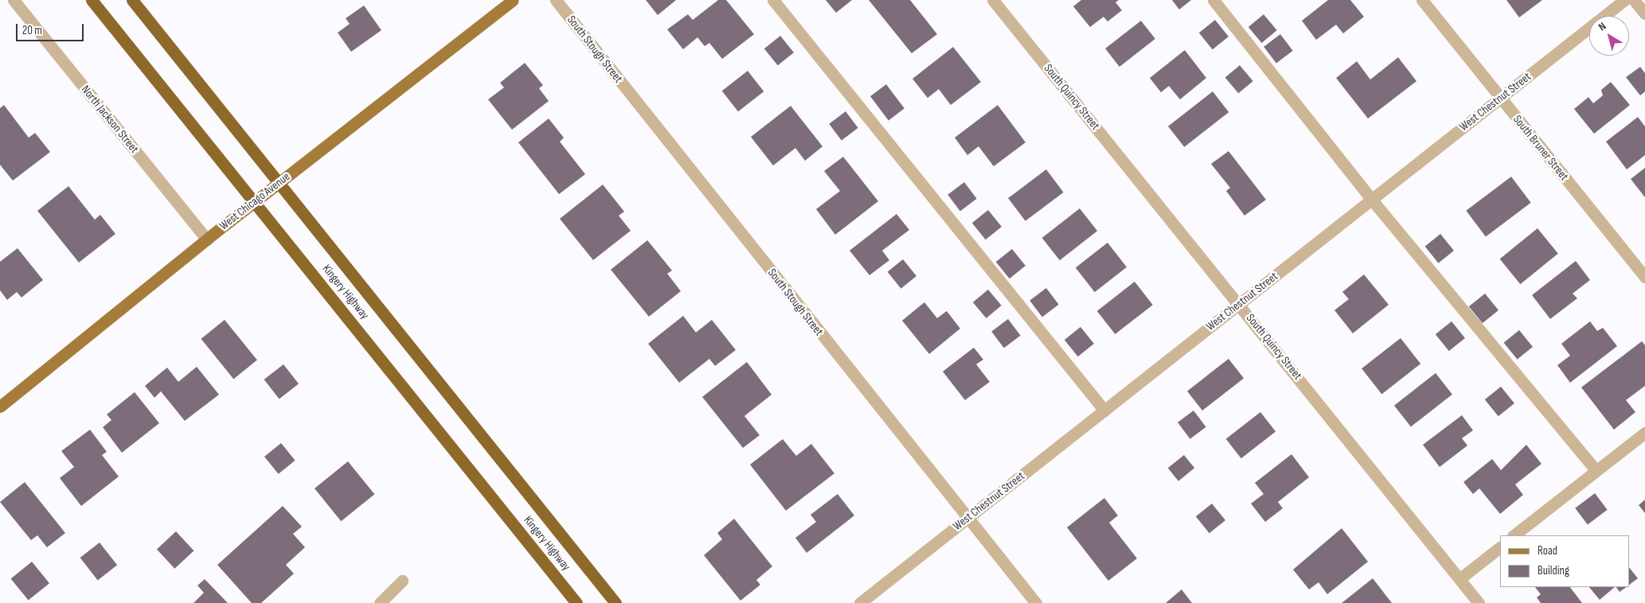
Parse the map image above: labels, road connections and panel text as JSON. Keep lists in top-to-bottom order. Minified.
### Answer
{"streets":{"highway":["Kingery Highway"],"main road":["West Chicago Avenue"],"street":["South Stough Street","South Quincy Street","West Chestnut Street","North Jackson Street","South Bruner Street"]},"crossings":[["South Stough Street","West Chestnut Street"],["South Quincy Street","West Chestnut Street"],["West Chestnut Street","South Bruner Street"],["North Jackson Street","West Chicago Avenue"]],"legend":["Road","Building"],"scale_bar":"20 m","north":"top left"}
